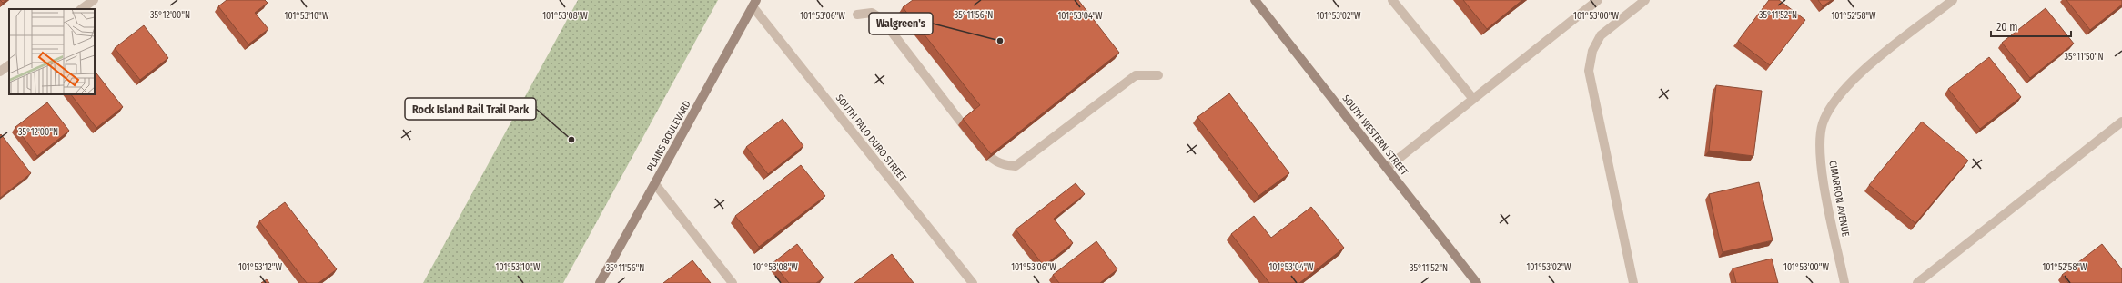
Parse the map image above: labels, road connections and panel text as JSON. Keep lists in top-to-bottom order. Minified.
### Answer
{"streets":{"main road":["SOUTH WESTERN STREET","PLAINS BOULEVARD"],"street":["SOUTH PALO DURO STREET","CIMARRON AVENUE"]},"crossings":[["PLAINS BOULEVARD","SOUTH PALO DURO STREET"]],"places":["Walgreen's","Rock Island Rail Trail Park"],"scale_bar":"20 m","coordinates":["35°11'52\"N","35°12'00\"N","35°11'56\"N","101°53'06\"W","101°53'10\"W","101°53'08\"W","101°53'04\"W","101°53'02\"W","101°53'00\"W","101°52'58\"W","35°11'50\"N","101°53'12\"W"]}
